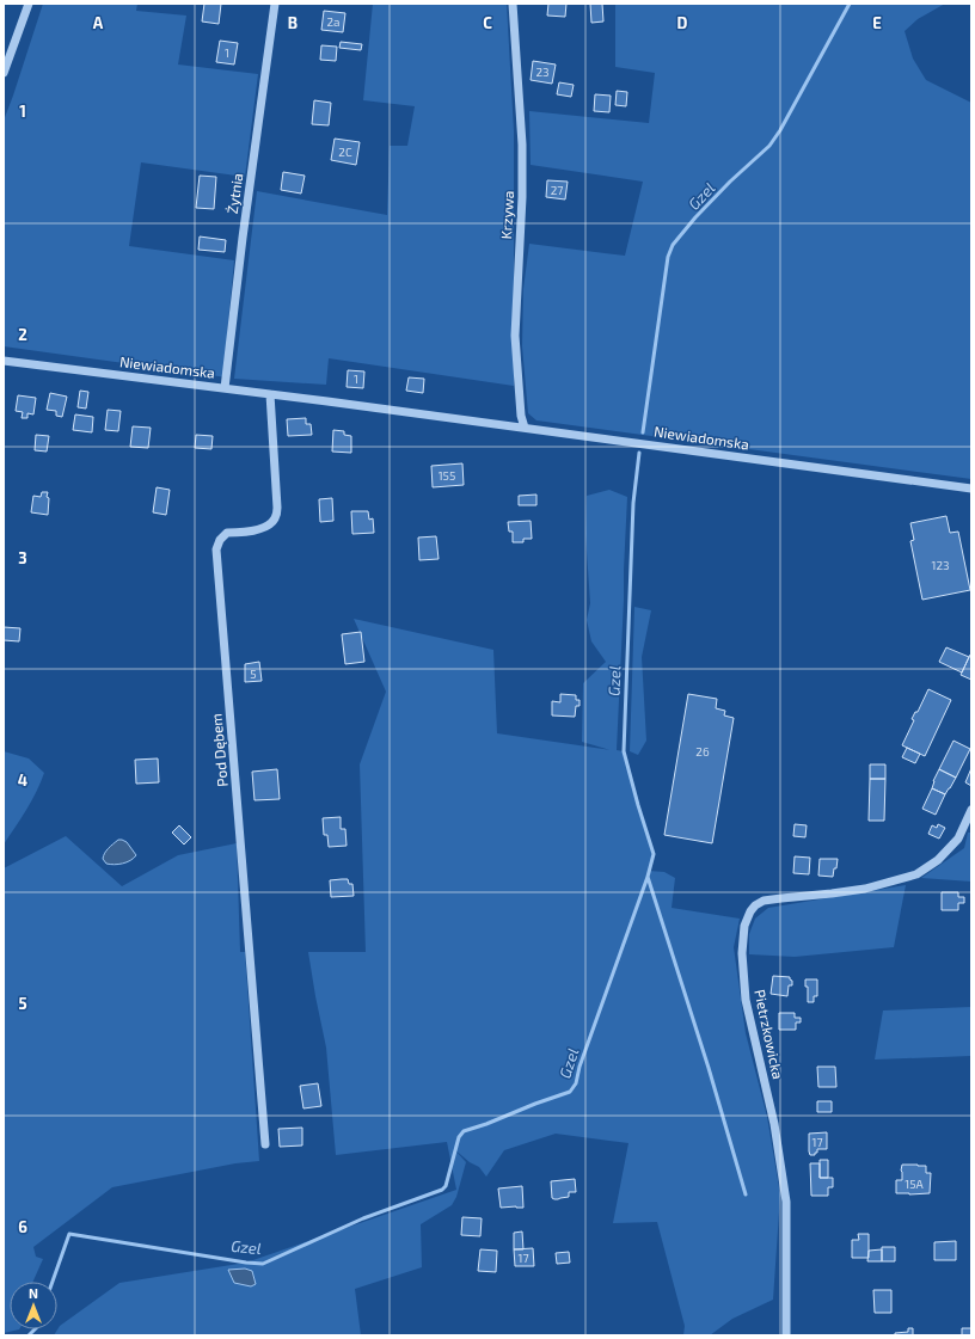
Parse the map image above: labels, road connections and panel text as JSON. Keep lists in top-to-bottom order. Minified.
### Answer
{"streets":{"street":["Żytnia","Krzywa","Niewiadomska","Pod Dębem","Pietrzkowicka"]},"crossings":[["Żytnia","Niewiadomska"],["Krzywa","Niewiadomska"],["Niewiadomska","Pod Dębem"]],"water":["Gzel"],"house_numbers":["2a","1","23","2C","27","1","155","123","5","26","17","15A","17"],"north":"top","grid":{"columns":["A","B","C","D","E"],"rows":["1","2","3","4","5","6"]}}
